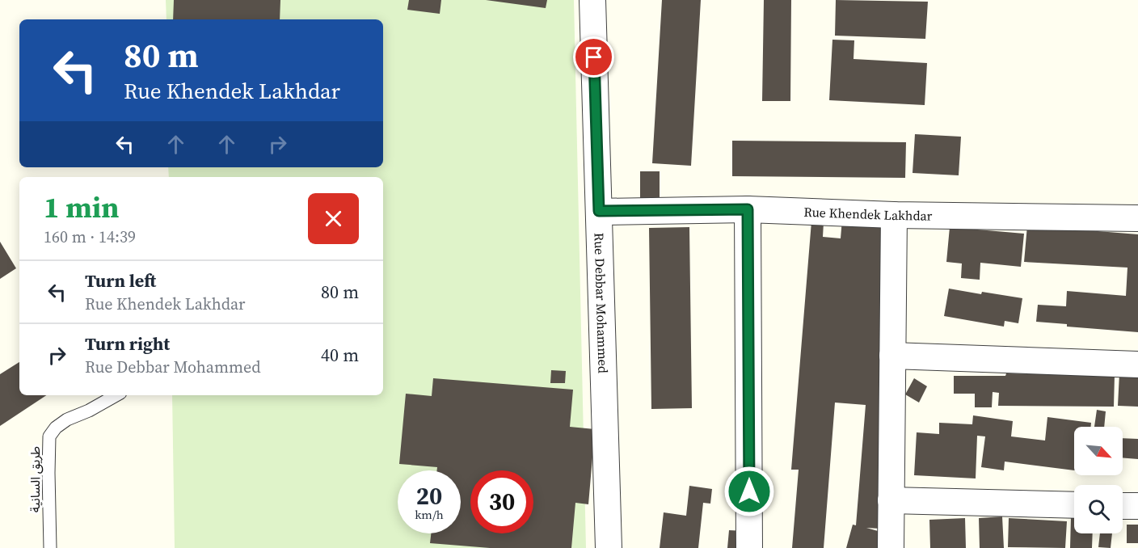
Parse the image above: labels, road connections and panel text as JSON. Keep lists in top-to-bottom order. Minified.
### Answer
{"streets":{"street":["Rue Khendek Lakhdar","Rue Debbar Mohammed"],"lane":["طريق السانية"]},"crossings":[["Rue Khendek Lakhdar","Rue Debbar Mohammed"]],"north":"bottom right","page":{"turn":["80 m","Rue Khendek Lakhdar"],"heading":["1 min","160 m · 14:39"],"list":[{"name":"Turn left","note":"Rue Khendek Lakhdar","value":"80 m"},{"name":"Turn right","note":"Rue Debbar Mohammed","value":"40 m"}],"speed":"20 km/h","limit":"30"}}
